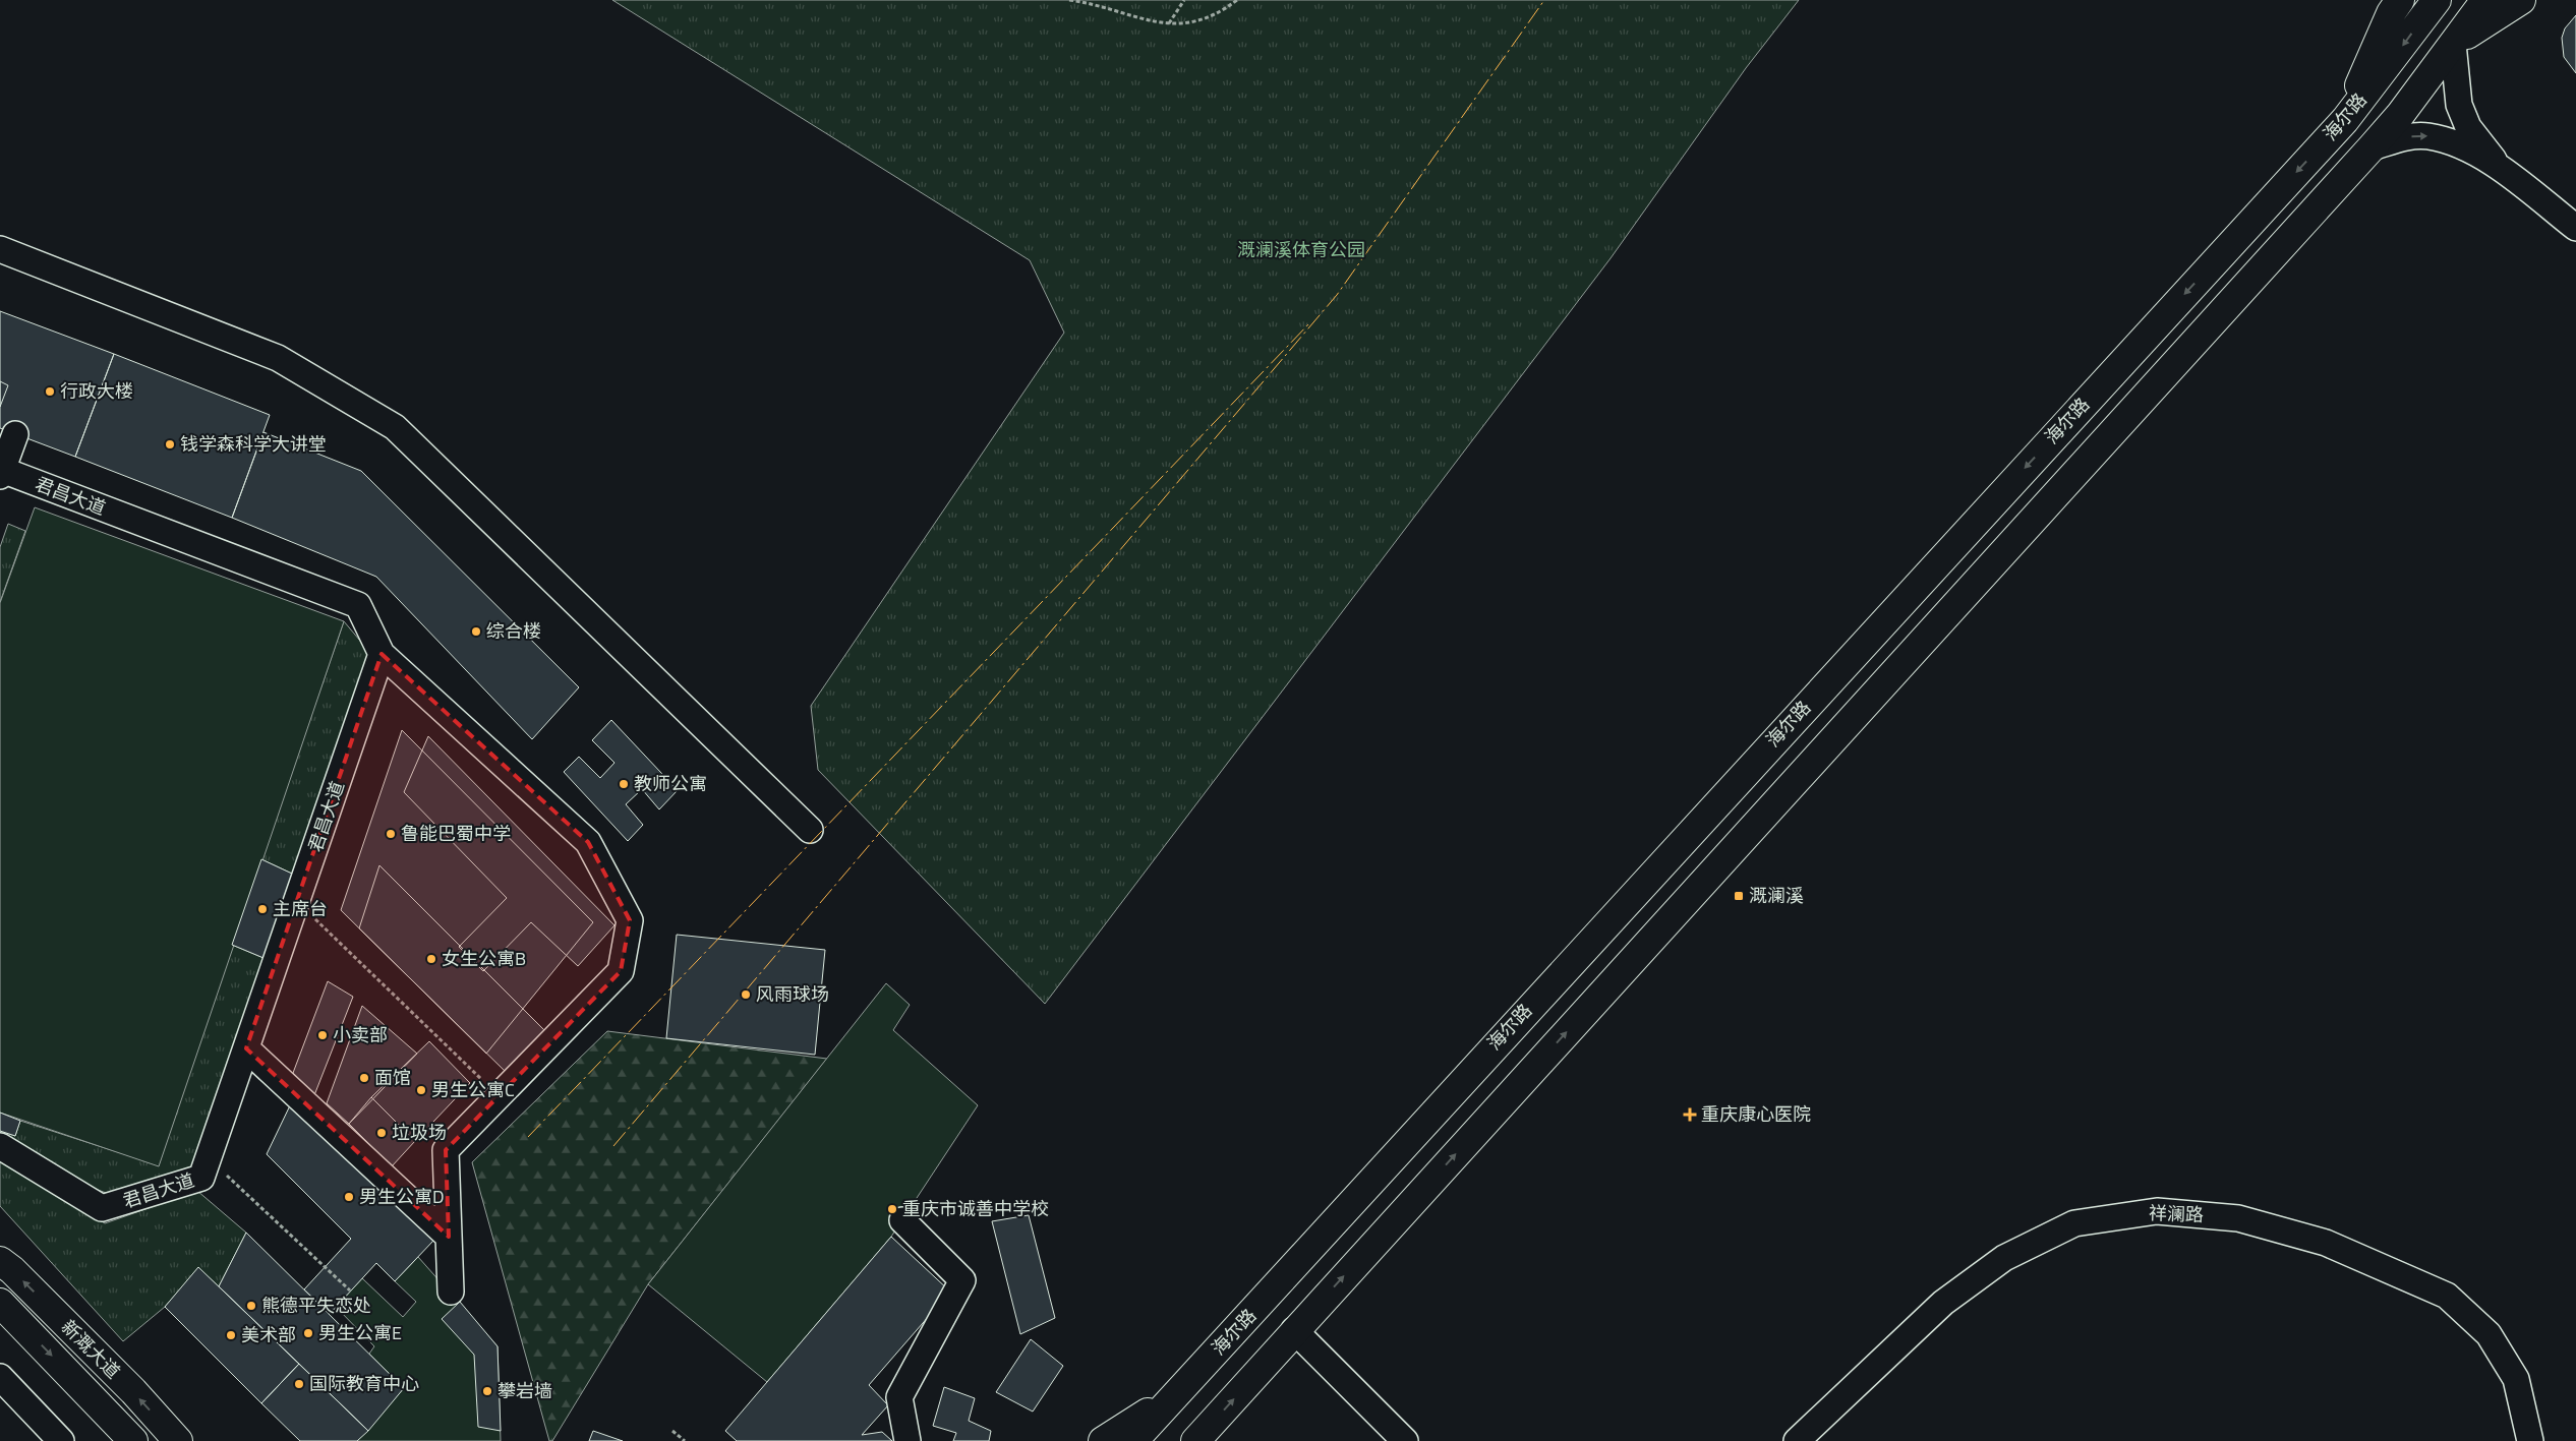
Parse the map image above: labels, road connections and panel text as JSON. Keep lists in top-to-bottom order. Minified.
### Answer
{"streets":{"main road":["海尔路","新溉大道"],"street":["君昌大道","祥澜路"]},"parks":["溉澜溪体育公园"],"places":{"other":["行政大楼","钱学森科学大讲堂","综合楼","教师公寓","鲁能巴蜀中学","主席台","女生公寓B","风雨球场","小卖部","面馆","男生公寓C","垃圾场","男生公寓D","重庆市诚善中学校","熊德平失恋处","男生公寓E","美术部","国际教育中心","攀岩墙"],"transit":["溉澜溪"],"health":["重庆康心医院"]}}
